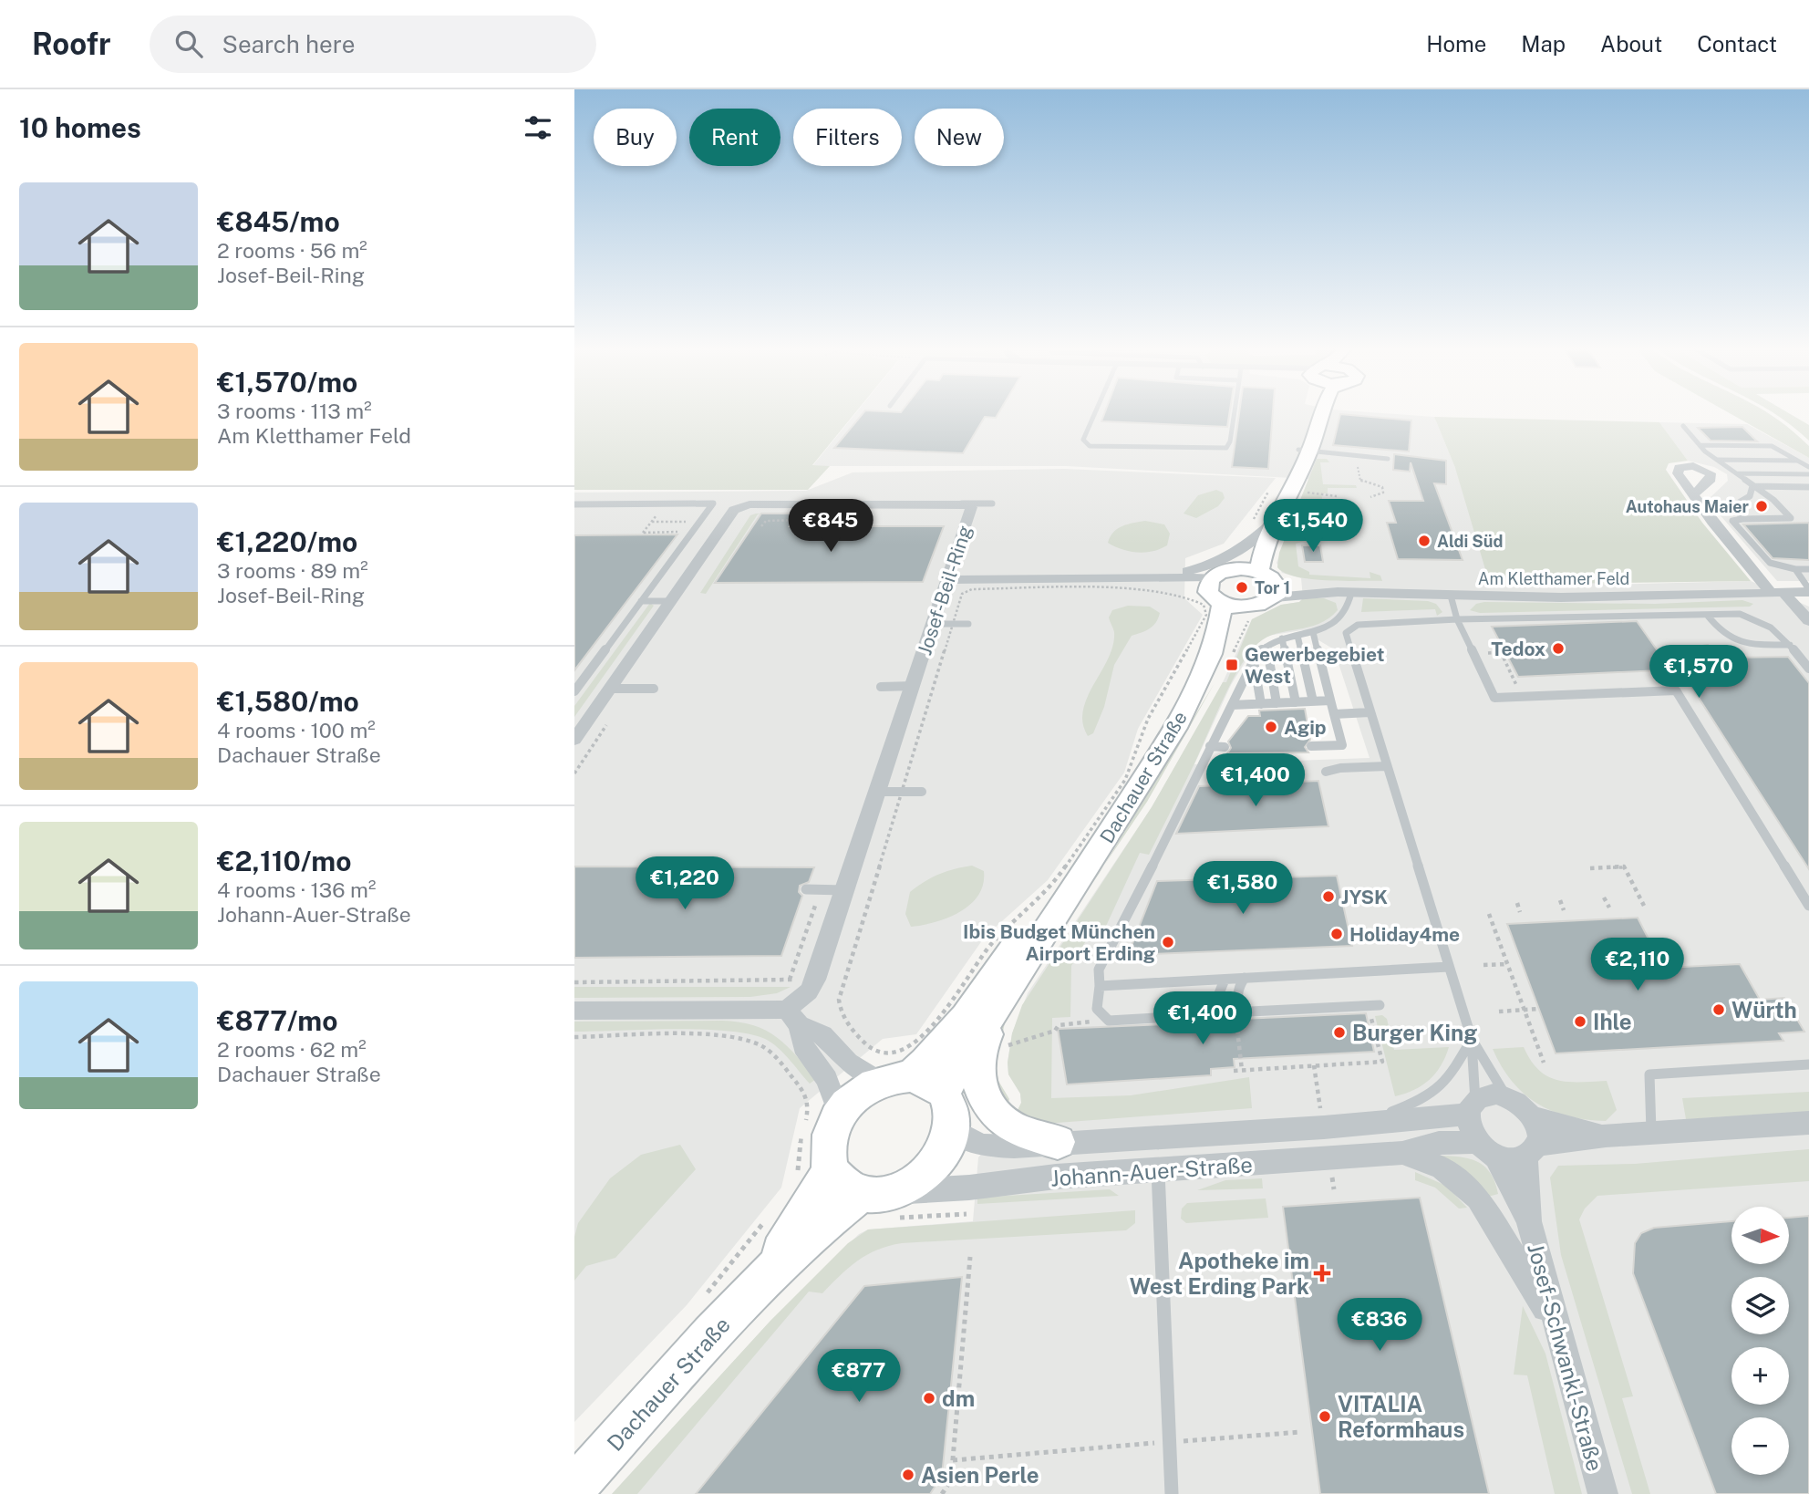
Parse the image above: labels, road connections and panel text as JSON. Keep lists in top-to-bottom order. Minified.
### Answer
{"streets":{"street":["Am Kletthamer Feld","Josef-Beil-Ring","Dachauer Straße","Johann-Auer-Straße","Josef-Schwankl-Straße"]},"crossings":[["Dachauer Straße","Johann-Auer-Straße"],["Johann-Auer-Straße","Josef-Schwankl-Straße"]],"places":{"other":["Autohaus Maier","Aldi Süd","Tor 1","Tedox","Agip","JYSK","Holiday4me","Ibis Budget München Airport Erding","Würth","Ihle","Burger King","dm","VITALIA Reformhaus","Asien Perle"],"transit":["Gewerbegebiet West"],"health":["Apotheke im West Erding Park"]},"north":"right","page":{"header":"Roofr","search":"Search here","nav":["Home","Map","About","Contact"],"heading":"10 homes","chip":["Buy","Rent","Filters","New"],"list":[{"name":"€845/mo","note":"2 rooms · 56 m² · Josef-Beil-Ring"},{"name":"€1,570/mo","note":"3 rooms · 113 m² · Am Kletthamer Feld"},{"name":"€1,220/mo","note":"3 rooms · 89 m² · Josef-Beil-Ring"},{"name":"€1,580/mo","note":"4 rooms · 100 m² · Dachauer Straße"},{"name":"€2,110/mo","note":"4 rooms · 136 m² · Johann-Auer-Straße"},{"name":"€877/mo","note":"2 rooms · 62 m² · Dachauer Straße"}],"price":["€845","€1,540","€1,570","€1,400","€1,220","€1,580","€2,110","€1,400","€836","€877"],"map_buttons":["+","−"]}}
